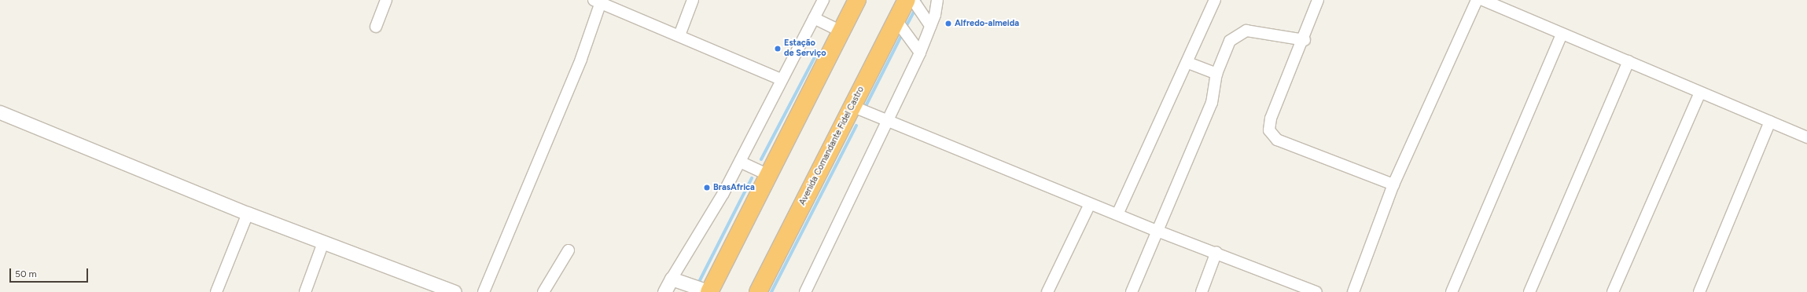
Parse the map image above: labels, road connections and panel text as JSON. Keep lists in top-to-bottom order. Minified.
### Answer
{"streets":{"highway":["Avenida Comandante Fidel Castro"]},"places":["Alfredo-almeida","Estação de Serviço","BrasAfrica"],"scale_bar":"50 m"}
